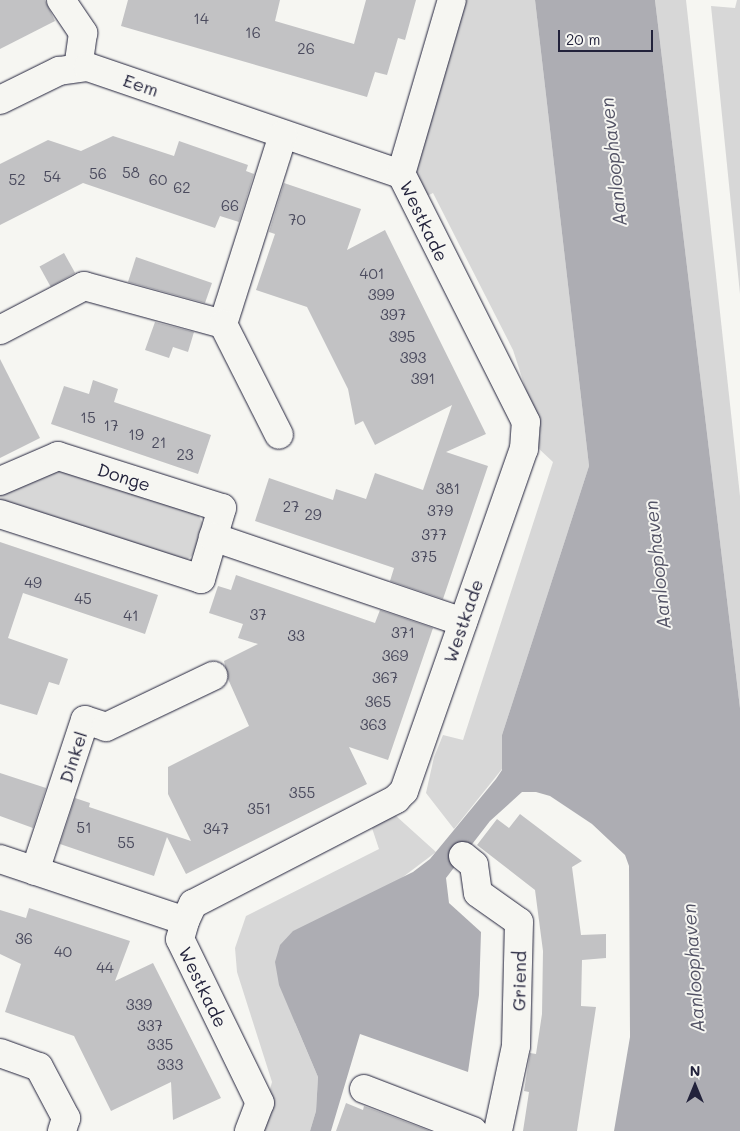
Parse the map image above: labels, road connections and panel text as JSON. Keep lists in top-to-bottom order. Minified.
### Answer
{"streets":{"street":["Eem","Westkade","Donge","Dinkel","Griend"]},"crossings":[["Eem","Westkade"]],"water":["Aanloophaven"],"house_numbers":["14","16","26","58","56","54","52","60","62","66","70","401","399","397","395","393","391","15","17","19","21","23","381","27","379","29","377","375","49","45","37","41","371","33","369","367","365","363","355","351","51","347","55","36","40","44","339","337","335","333"],"scale_bar":"20 m","north":"top"}
